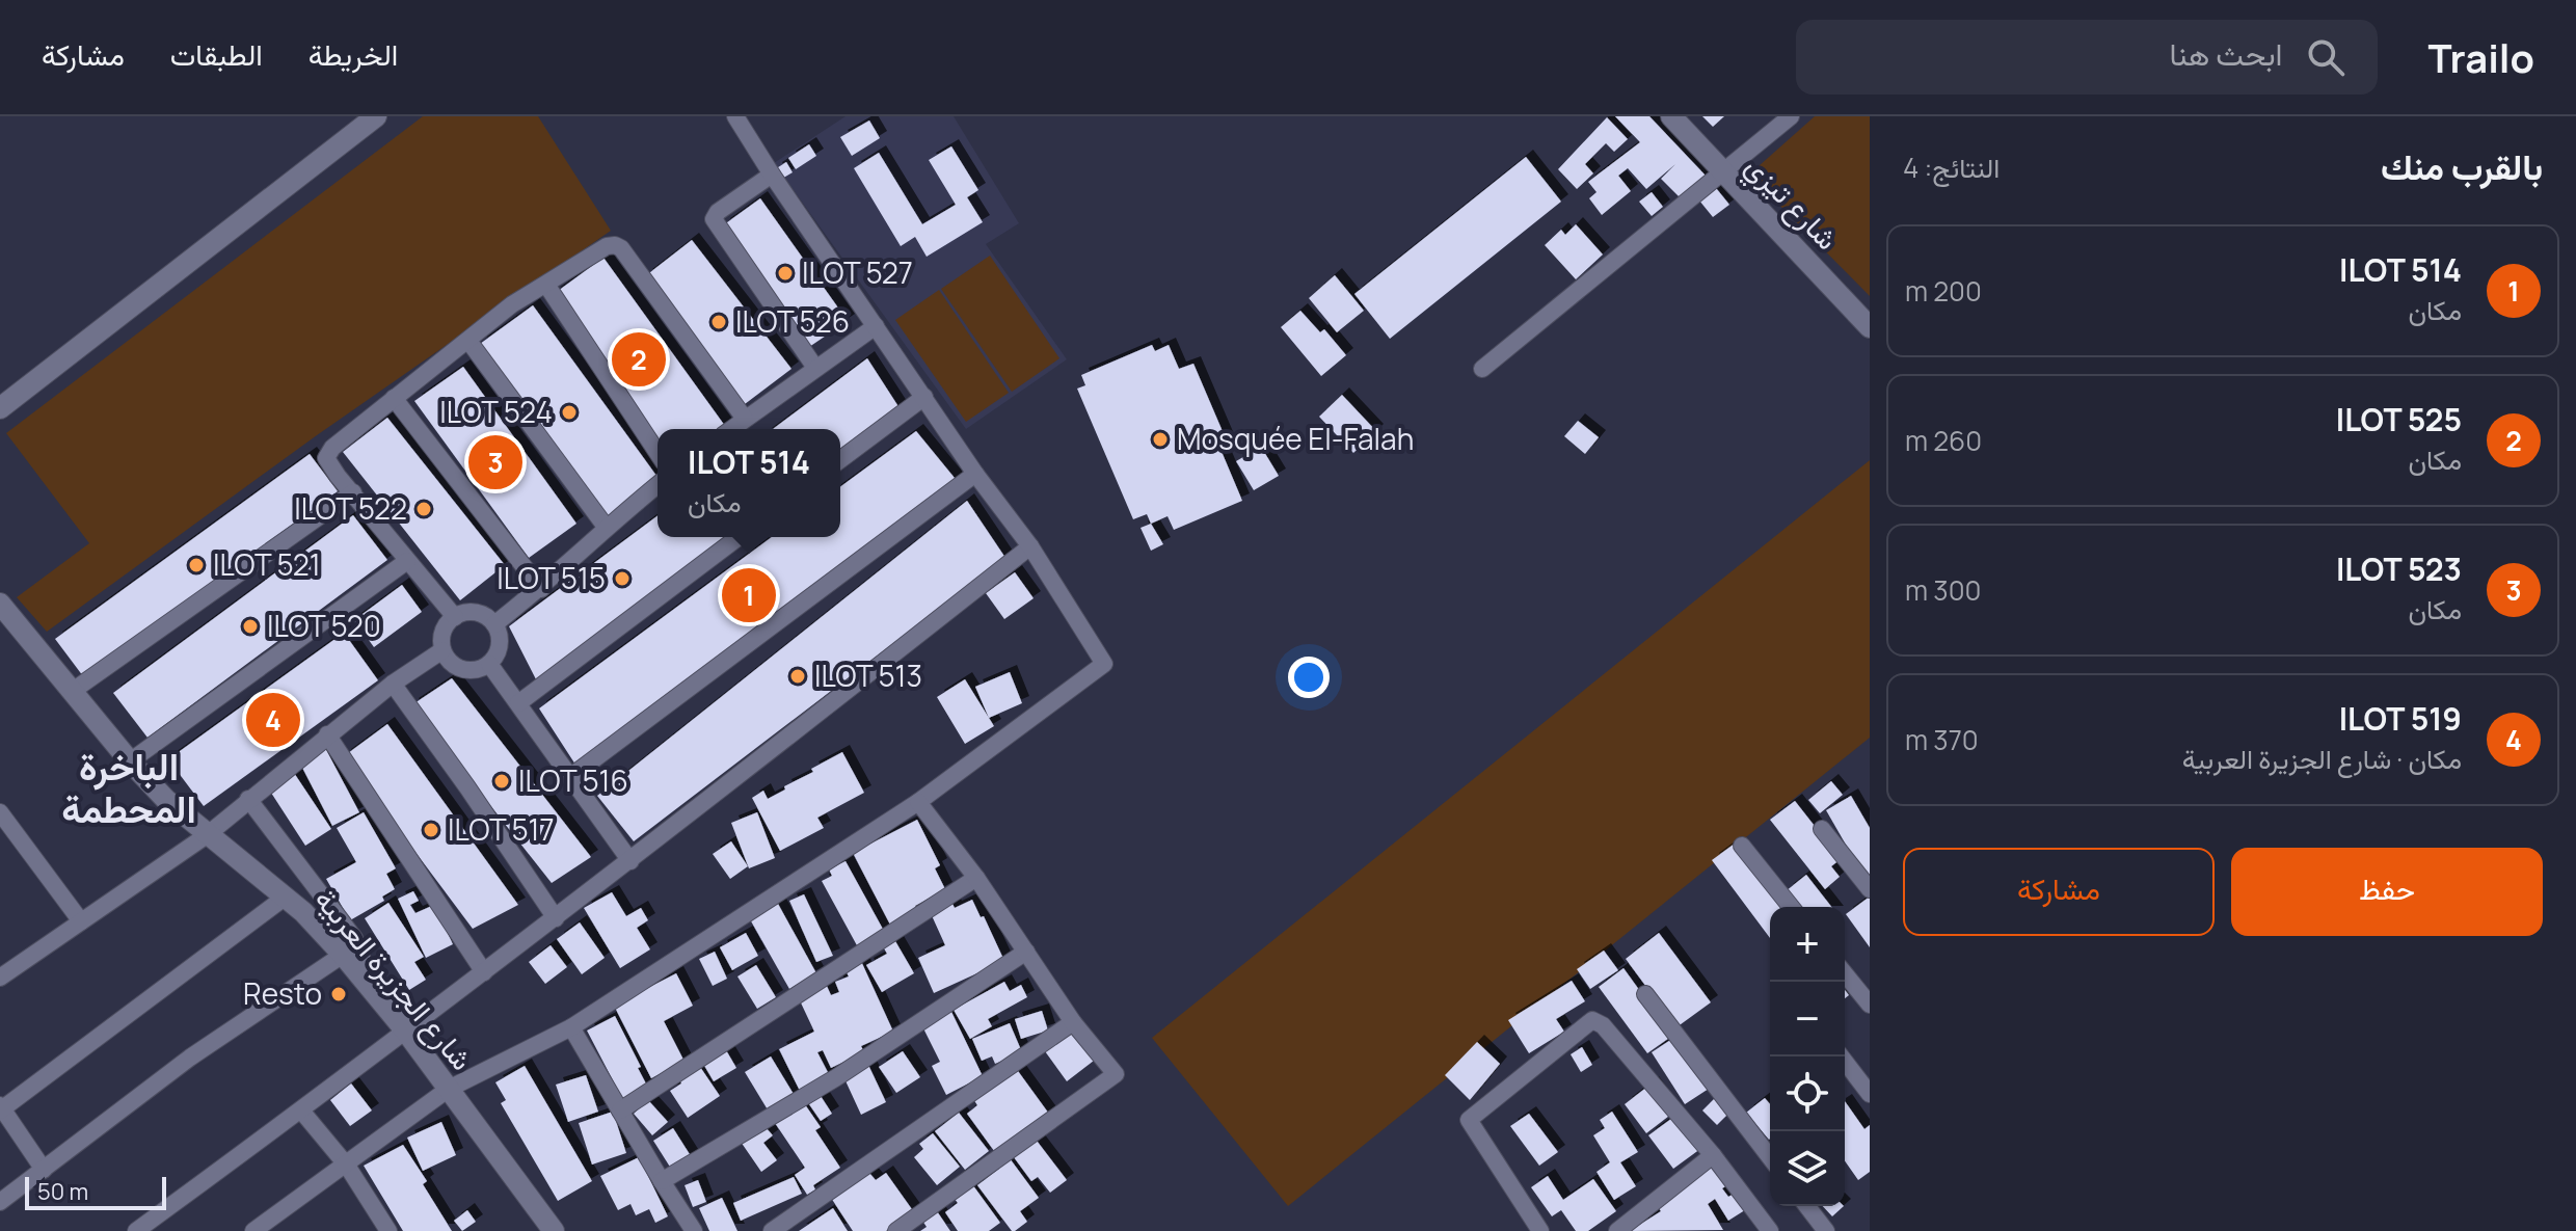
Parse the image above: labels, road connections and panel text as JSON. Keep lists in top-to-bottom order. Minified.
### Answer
{"streets":{"street":["شارع تيزي","شارع الجزيرة العربية"]},"districts":["الباخرة المحطمة"],"places":["ILOT 527","ILOT 526","ILOT 524","Mosquée El-Falah","ILOT 522","ILOT 521","ILOT 515","ILOT 520","ILOT 513","ILOT 516","ILOT 517","Resto"],"scale_bar":"50 m","page":{"header":"Trailo","search":"ابحث هنا","nav":["الخريطة","الطبقات","مشاركة"],"heading":["بالقرب منك","النتائج: 4"],"list":[{"mark":"1","name":"ILOT 514","note":"مكان","value":"200 m"},{"mark":"2","name":"ILOT 525","note":"مكان","value":"260 m"},{"mark":"3","name":"ILOT 523","note":"مكان","value":"300 m"},{"mark":"4","name":"ILOT 519","note":"مكان · شارع الجزيرة العربية","value":"370 m"}],"pins":["2","3","1","4"],"popup":["ILOT 514","مكان"],"buttons":["حفظ","مشاركة"],"map_buttons":["+","−"],"scale":"50 m"}}
